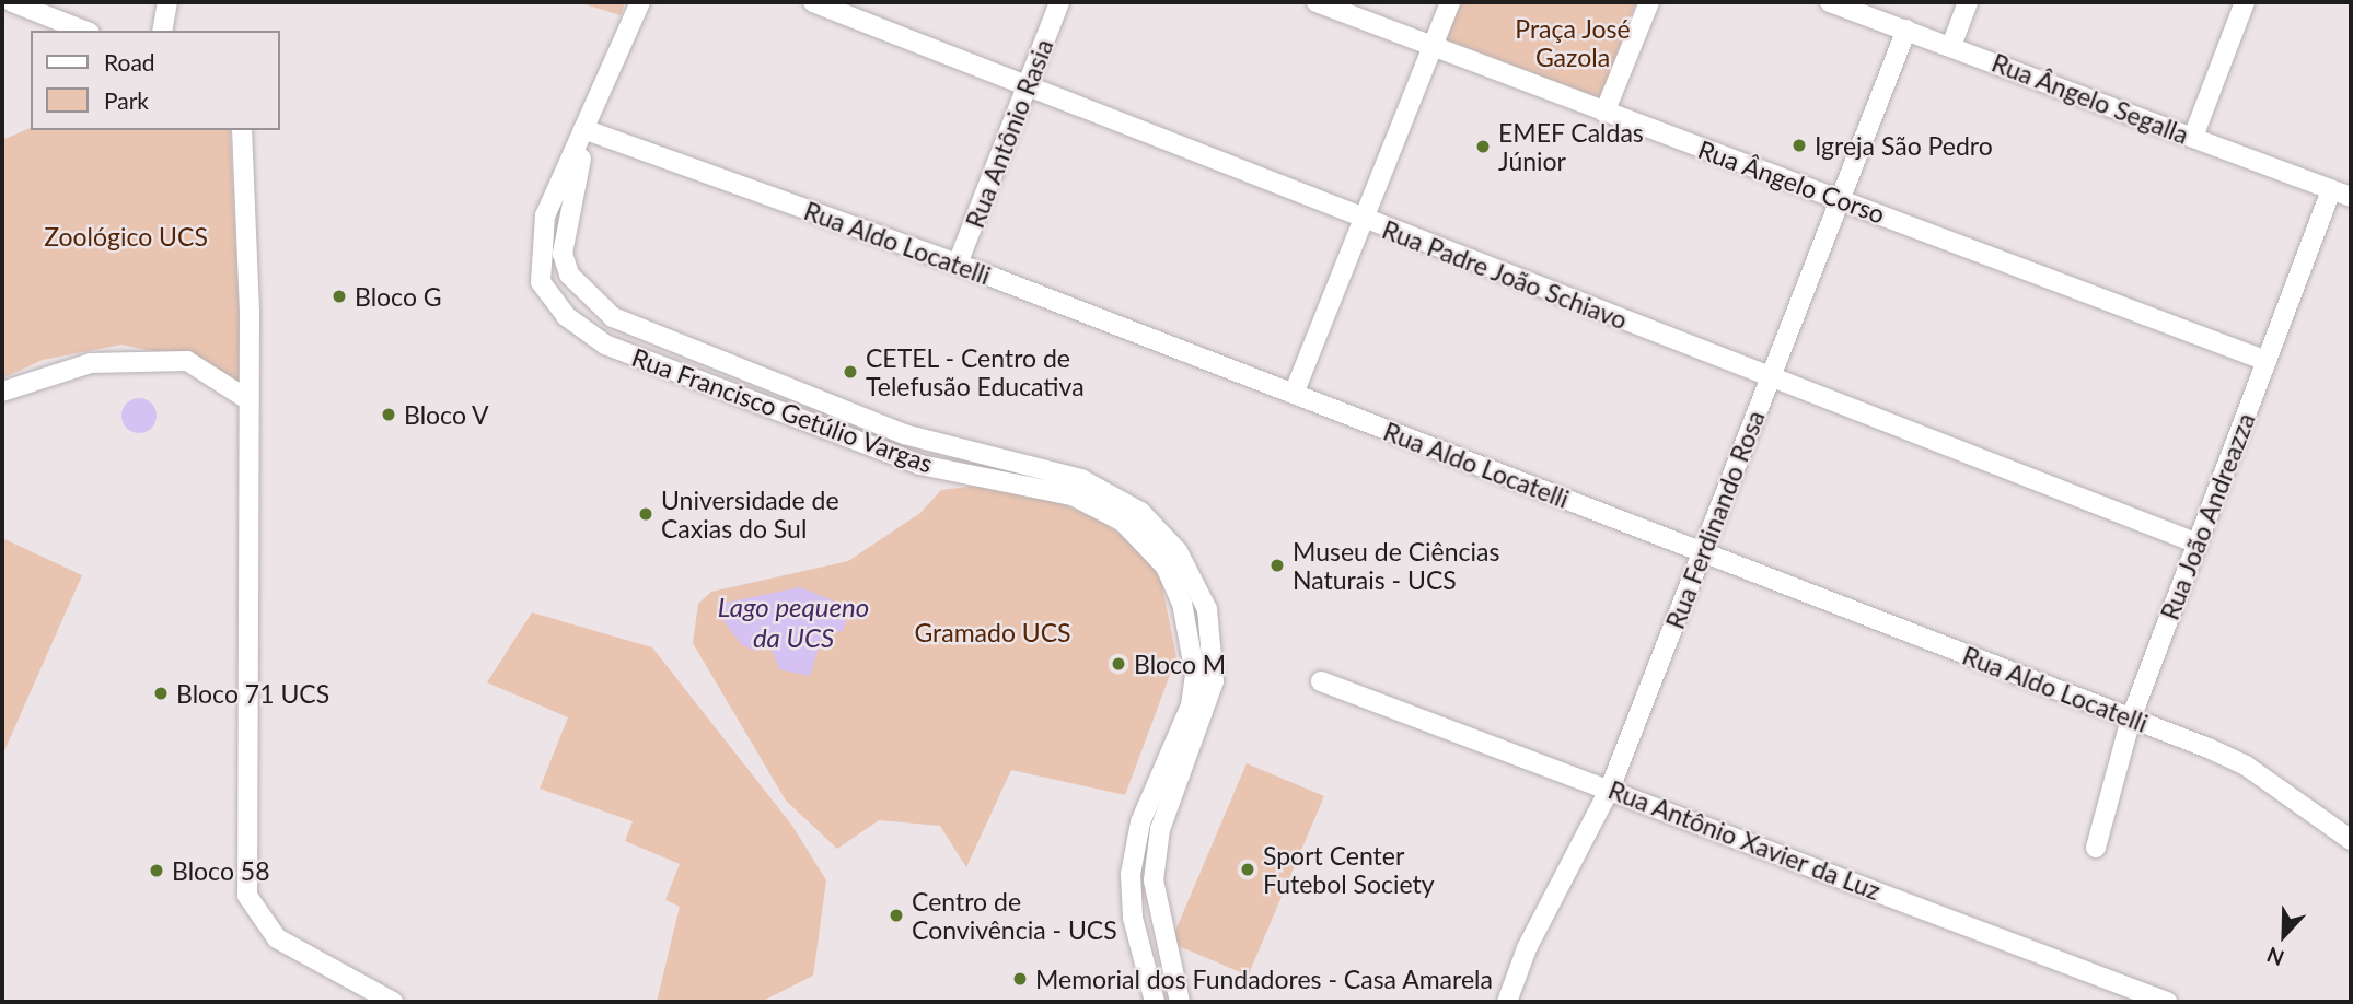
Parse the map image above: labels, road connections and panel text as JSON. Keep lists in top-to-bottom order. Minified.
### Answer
{"streets":{"street":["Rua Ângelo Segalla","Rua Antônio Rasia","Rua Ângelo Corso","Rua Aldo Locatelli","Rua Padre João Schiavo","Rua Francisco Getúlio Vargas","Rua João Andreazza","Rua Ferdinando Rosa","Rua Antônio Xavier da Luz"]},"crossings":[["Rua Ângelo Segalla","Rua João Andreazza"],["Rua Ângelo Segalla","Rua Ferdinando Rosa"],["Rua Antônio Rasia","Rua Aldo Locatelli"],["Rua Antônio Rasia","Rua Padre João Schiavo"],["Rua Ângelo Corso","Rua João Andreazza"],["Rua Ângelo Corso","Rua Ferdinando Rosa"],["Rua Aldo Locatelli","Rua Francisco Getúlio Vargas"],["Rua Aldo Locatelli","Rua João Andreazza"],["Rua Aldo Locatelli","Rua Ferdinando Rosa"],["Rua Padre João Schiavo","Rua João Andreazza"],["Rua Padre João Schiavo","Rua Ferdinando Rosa"],["Rua Ferdinando Rosa","Rua Antônio Xavier da Luz"]],"water":["Lago pequeno da UCS"],"parks":["Praça José Gazola","Zoológico UCS","Gramado UCS"],"places":["Igreja São Pedro","EMEF Caldas Júnior","Bloco G","CETEL - Centro de Telefusão Educativa","Bloco V","Universidade de Caxias do Sul","Museu de Ciências Naturais - UCS","Bloco M","Bloco 71 UCS","Sport Center Futebol Society","Bloco 58","Centro de Convivência - UCS","Memorial dos Fundadores - Casa Amarela"],"legend":["Road","Park"],"north":"bottom"}
